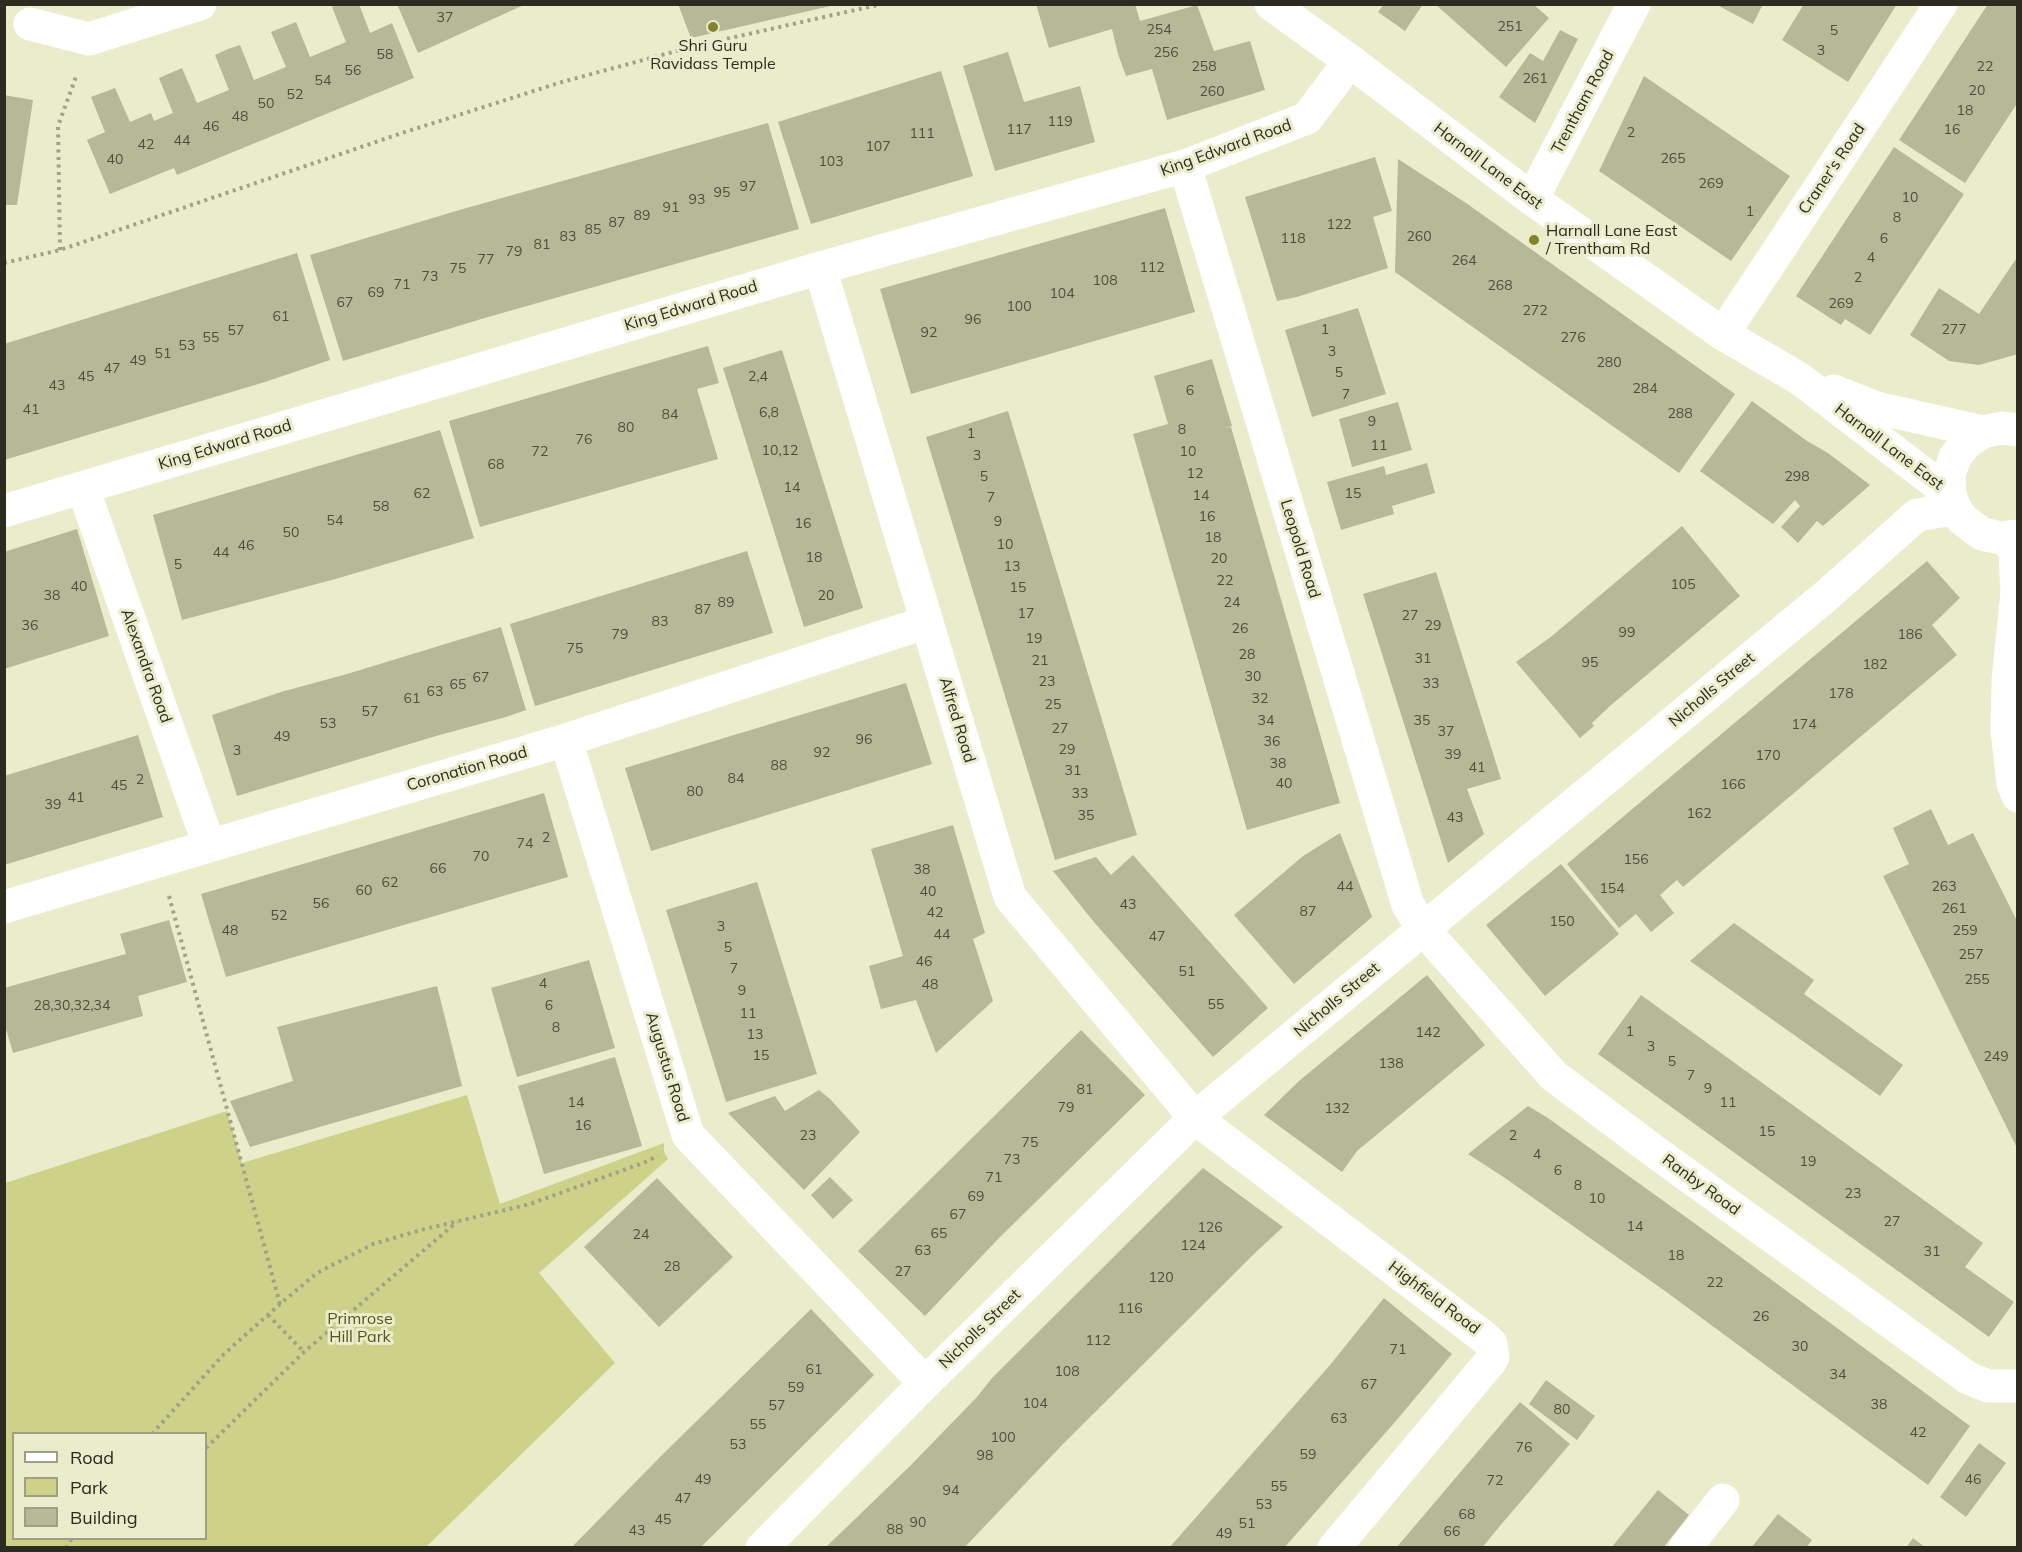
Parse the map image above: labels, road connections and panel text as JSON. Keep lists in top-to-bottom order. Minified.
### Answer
{"streets":{"street":["Trentham Road","King Edward Road","Harnall Lane East","Craner's Road","Leopold Road","Alexandra Road","Nicholls Street","Alfred Road","Coronation Road","Augustus Road","Ranby Road","Highfield Road"]},"crossings":[["Trentham Road","Harnall Lane East"],["King Edward Road","Harnall Lane East"],["King Edward Road","Leopold Road"],["King Edward Road","Alexandra Road"],["King Edward Road","Alfred Road"],["Harnall Lane East","Craner's Road"],["Harnall Lane East","Nicholls Street"],["Leopold Road","Nicholls Street"],["Leopold Road","Ranby Road"],["Alexandra Road","Coronation Road"],["Nicholls Street","Alfred Road"],["Nicholls Street","Augustus Road"],["Nicholls Street","Ranby Road"],["Nicholls Street","Highfield Road"],["Alfred Road","Coronation Road"],["Alfred Road","Highfield Road"],["Coronation Road","Augustus Road"]],"parks":["Primrose Hill Park"],"places":["Shri Guru Ravidass Temple","Harnall Lane East / Trentham Rd"],"house_numbers":["37","251","254","5","3","256","58","258","22","56","261","54","20","260","52","50","18","48","119","46","117","16","2","111","44","42","107","265","40","103","269","97","95","10","93","91","1","89","8","87","122","85","83","260","118","6","81","79","4","77","264","112","75","73","2","108","71","268","69","104","67","269","100","272","61","96","1","277","57","92","55","276","53","3","51","49","280","47","5","45","2,4","43","284","6","7","41","6,8","288","84","9","80","8","1","76","11","10,12","72","10","3","68","12","5","298","14","62","15","14","7","58","16","54","9","16","50","18","10","46","44","18","20","5","13","22","105","40","15","38","20","89","24","87","17","27","83","36","29","26","99","79","186","19","75","28","31","21","95","182","30","67","23","33","65","63","178","61","32","25","57","34","35","53","174","27","37","49","96","36","29","3","92","39","170","38","88","41","31","84","2","40","166","45","80","33","41","39","162","35","43","2","74","70","156","66","38","62","44","263","154","60","40","56","43","261","87","42","52","150","3","48","259","44","47","5","257","46","7","51","255","4","48","9","55","28,30,32,34","6","11","8","1","142","13","3","15","249","5","138","7","9","81","14","11","79","132","16","15","23","2","75","4","73","19","6","71","8","23","69","10","67","27","14","126","65","24","124","63","31","18","28","27","120","22","116","26","112","30","71","61","108","34","67","59","104","38","57","80","63","55","42","100","53","76","59","98","49","46","72","55","94","47","53","68","45","90","51","88","43","66","49"],"legend":["Road","Park","Building"]}
